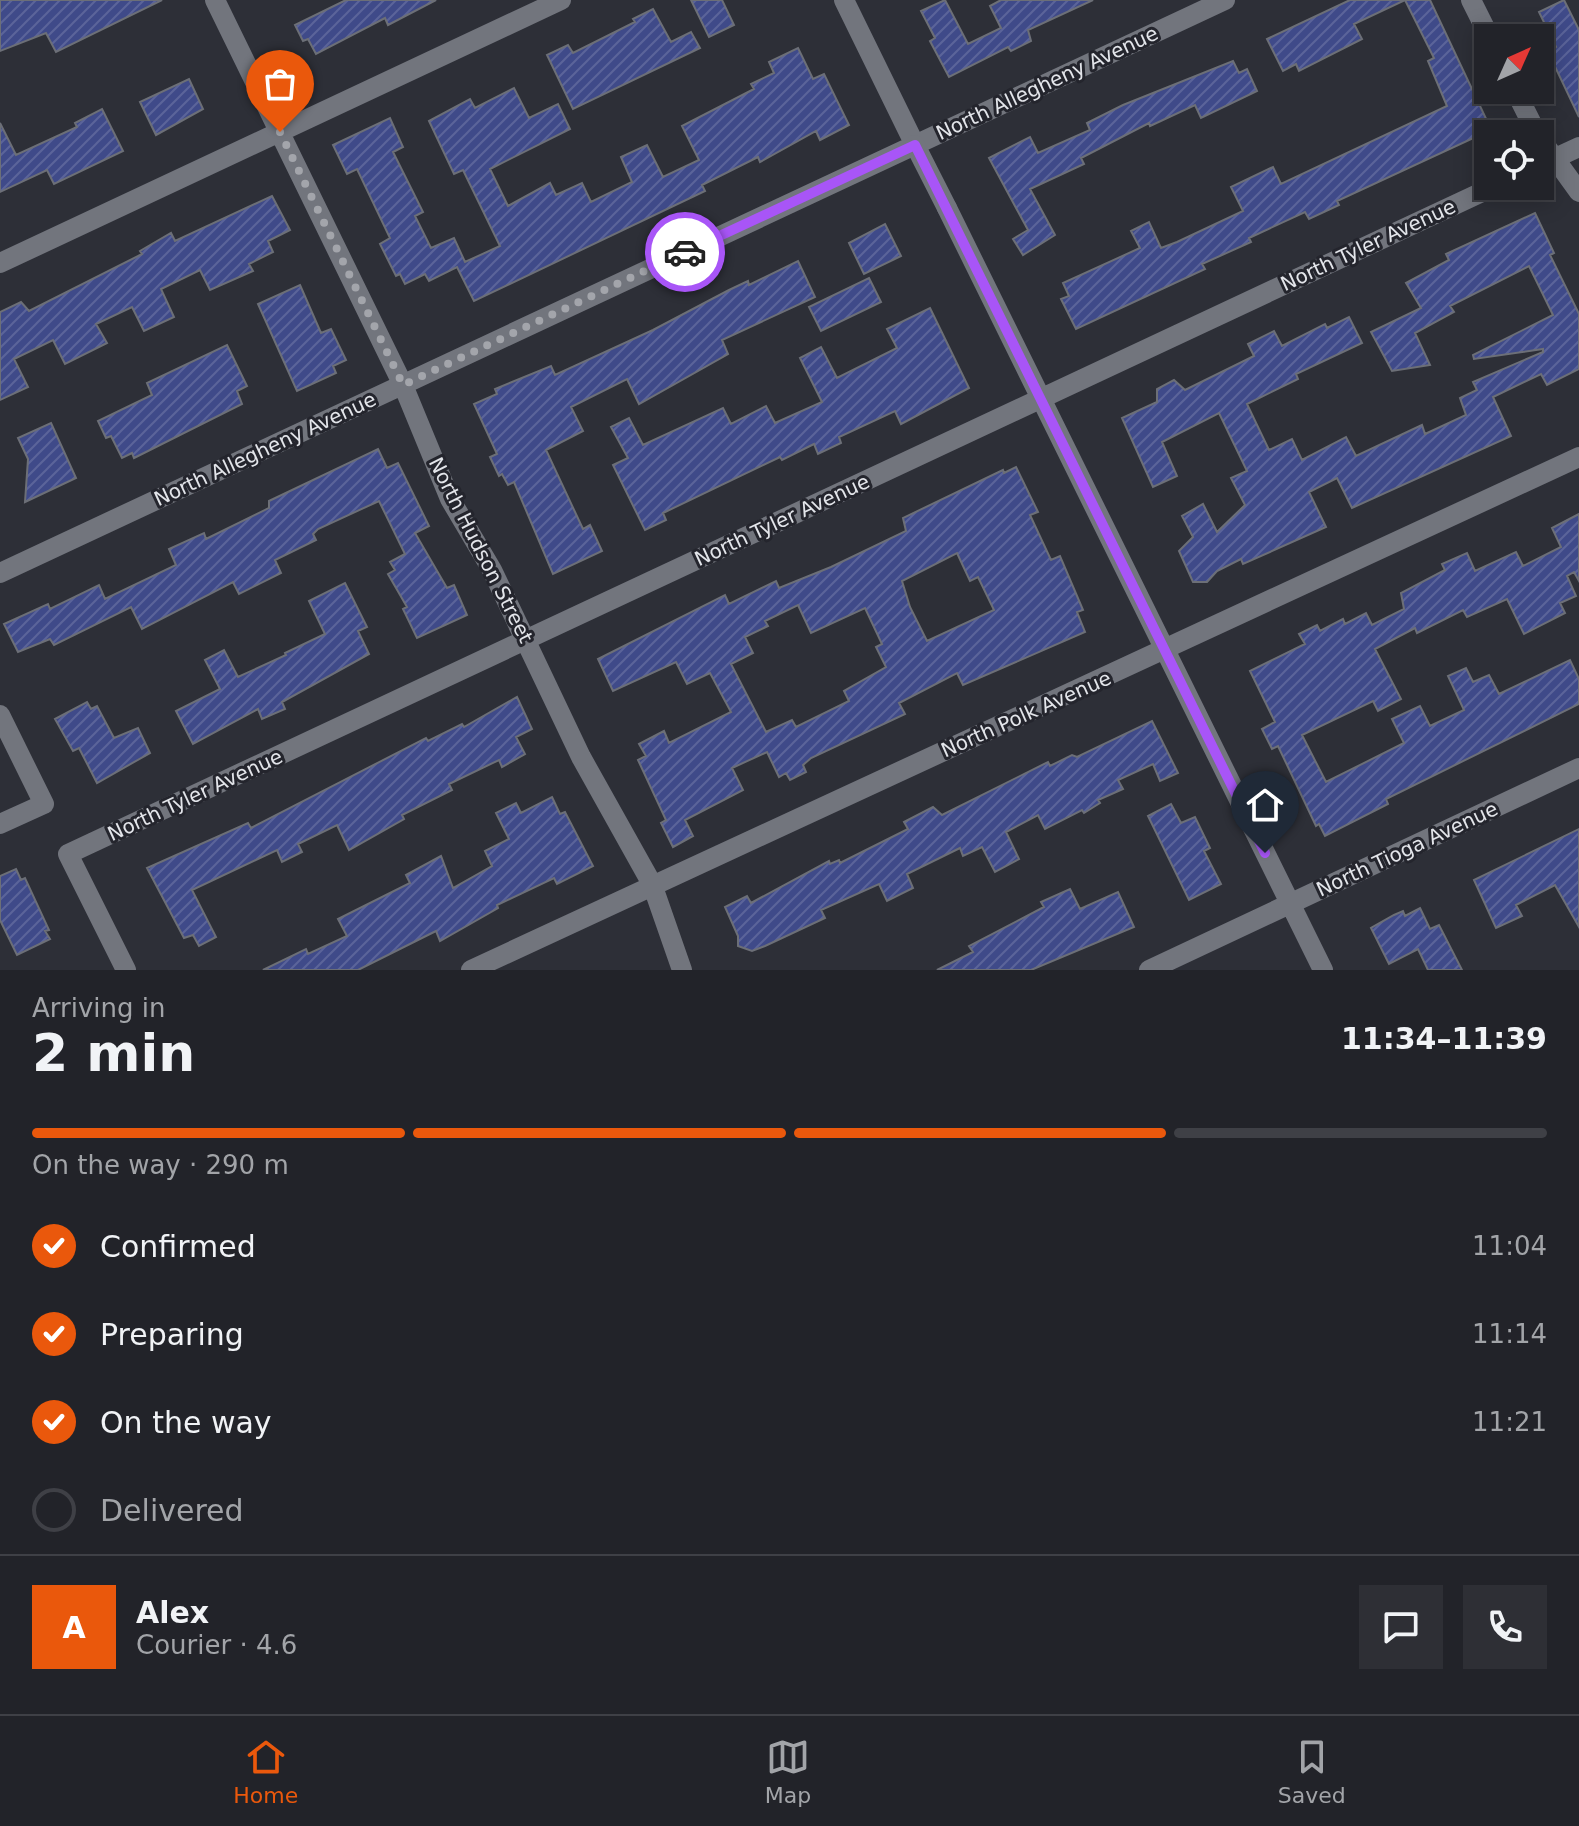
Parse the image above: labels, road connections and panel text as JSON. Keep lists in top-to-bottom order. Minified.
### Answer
{"streets":{"street":["North Allegheny Avenue","North Tyler Avenue","North Hudson Street","North Polk Avenue","North Tioga Avenue"]},"crossings":[["North Allegheny Avenue","North Hudson Street"],["North Tyler Avenue","North Hudson Street"],["North Hudson Street","North Polk Avenue"]],"north":"top right","page":{"heading":["2 min","Arriving in","11:34–11:39"],"panel":["Alex","Courier · 4.6"],"bar":"On the way · 290 m","list":[["Confirmed","11:04"],["Preparing","11:14"],["On the way","11:21"],"Delivered"],"round":"A","tabs":["Home","Map","Saved"]}}
